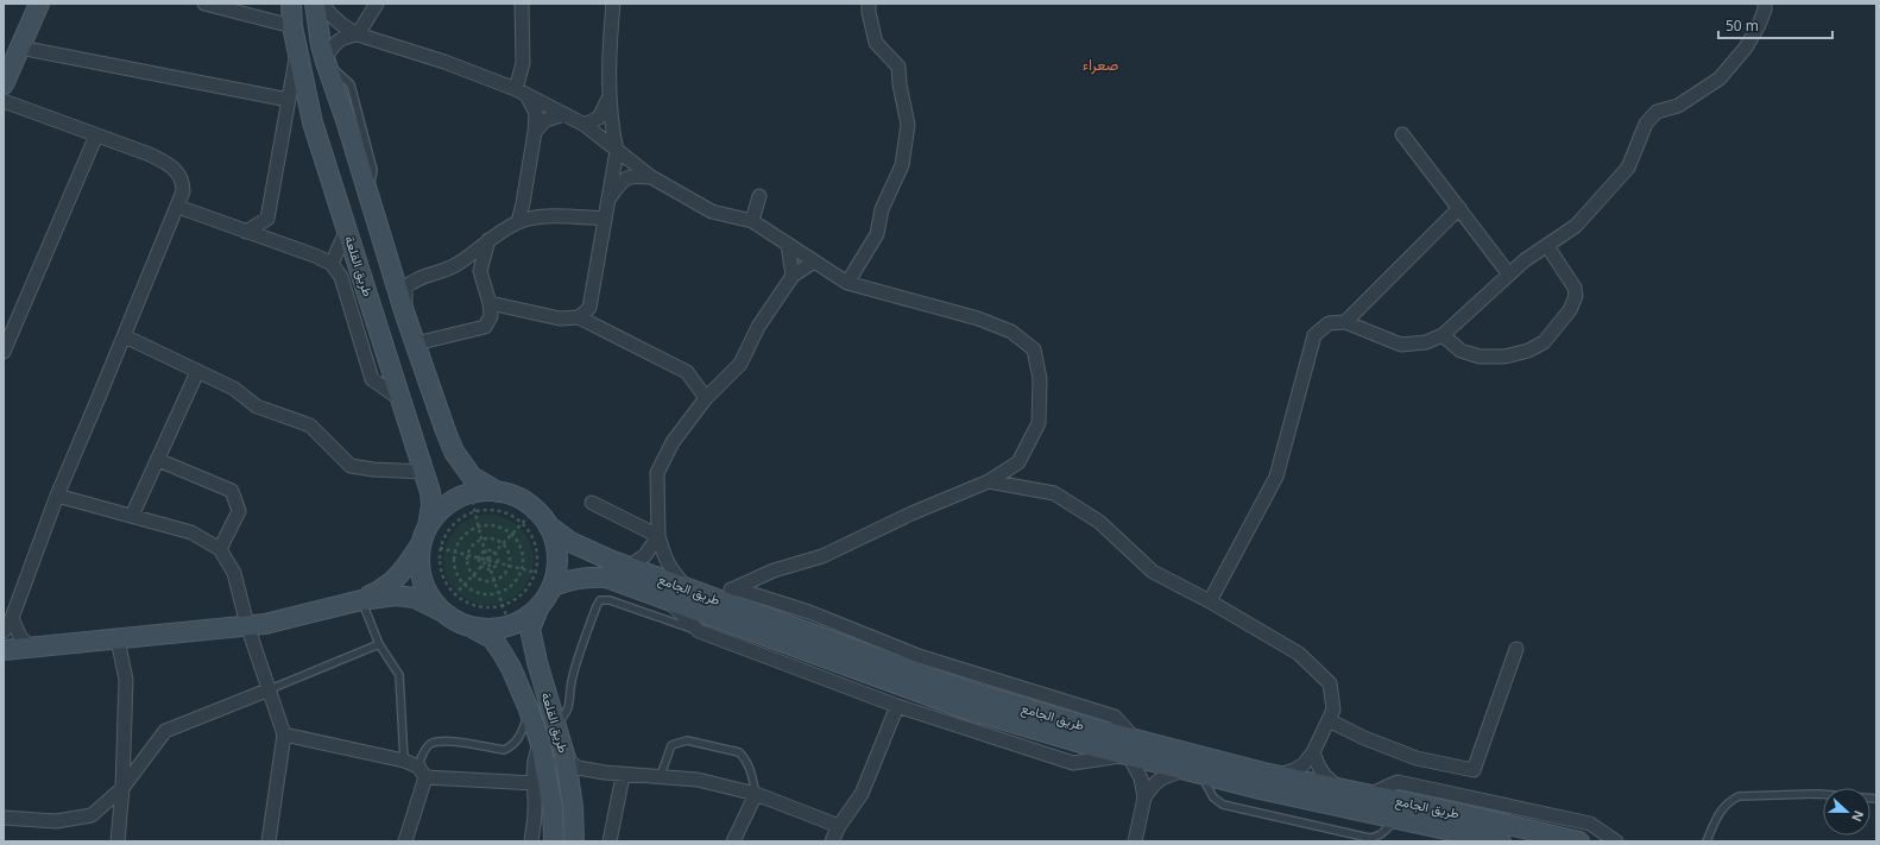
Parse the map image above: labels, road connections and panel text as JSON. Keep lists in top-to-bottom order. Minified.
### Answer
{"streets":{"main road":["طريق القلعة","طريق الجامع"]},"districts":["صعراء"],"scale_bar":"50 m","north":"right"}
